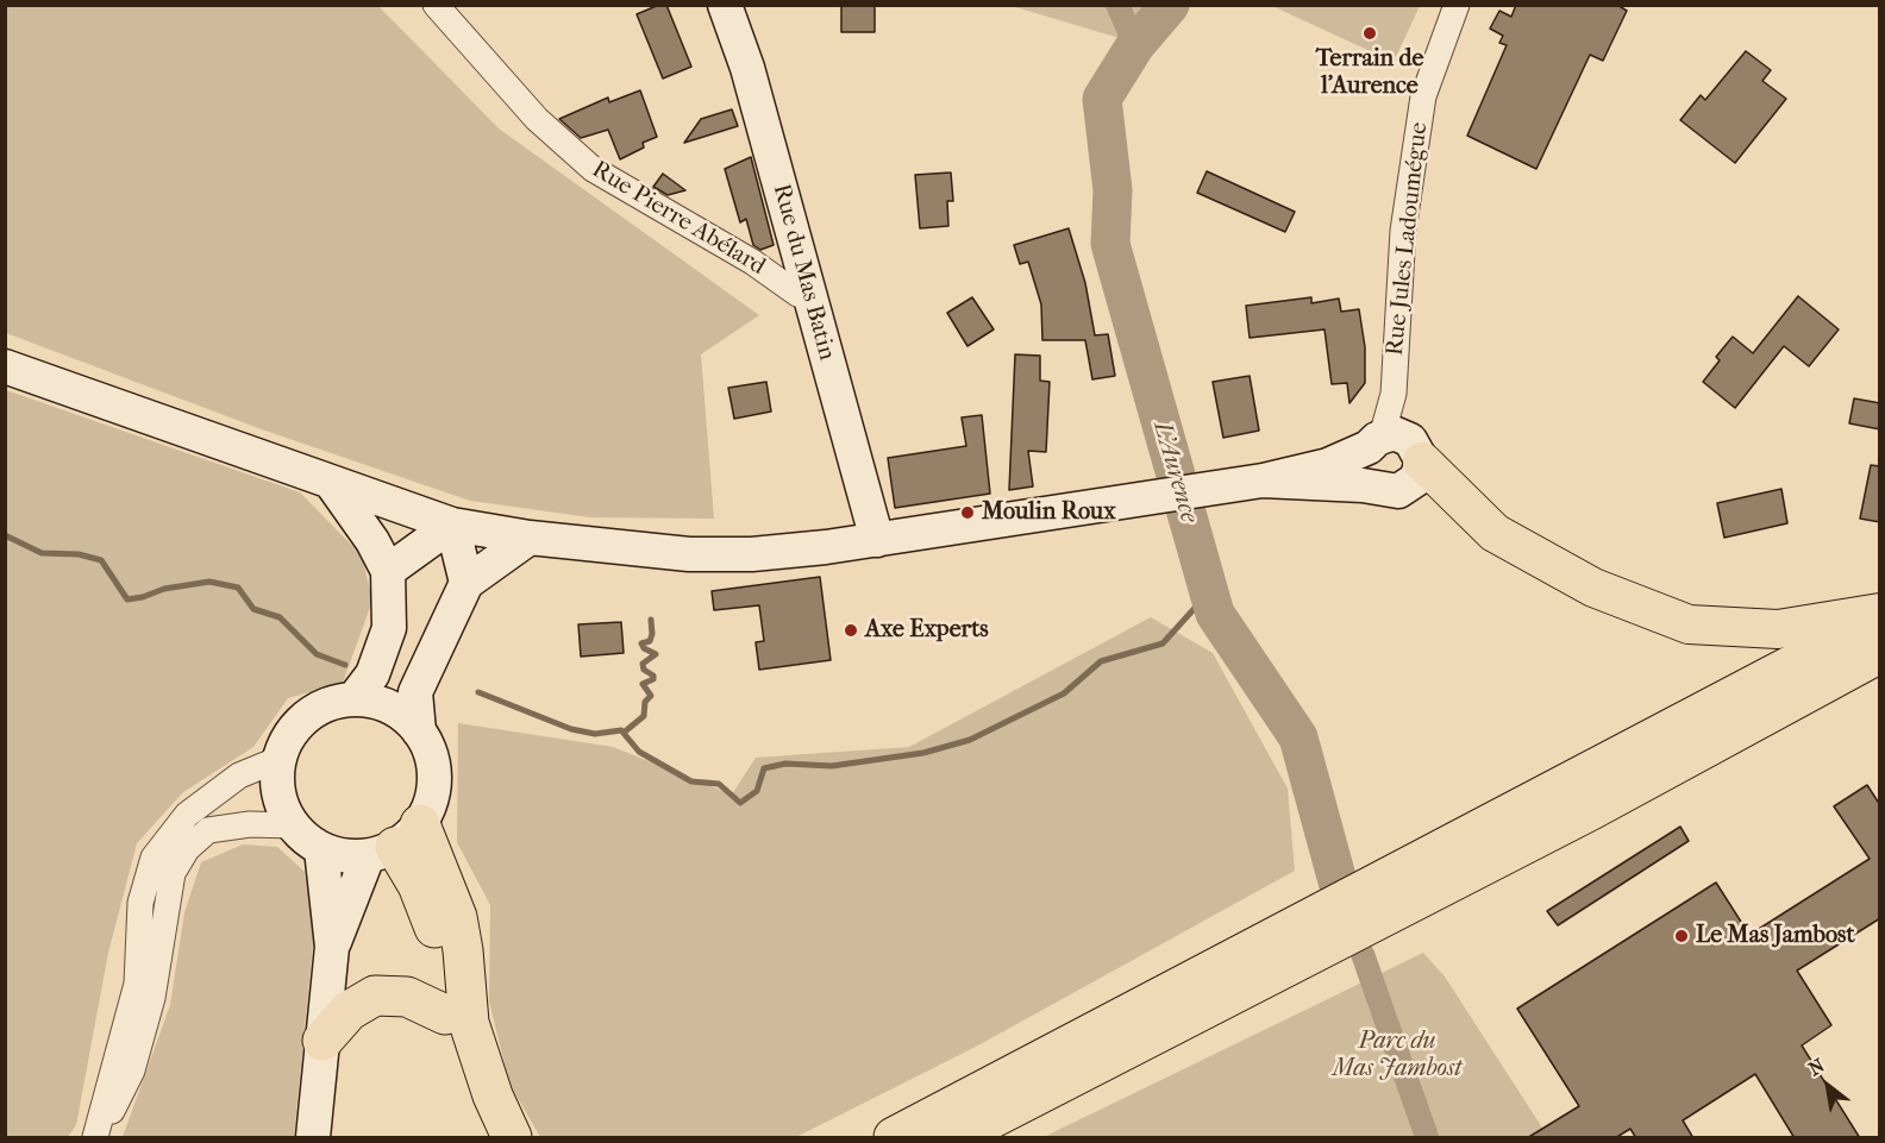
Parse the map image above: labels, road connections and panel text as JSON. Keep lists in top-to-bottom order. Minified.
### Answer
{"streets":{"street":["Rue Pierre Abélard","Rue Jules Ladoumégue","Rue du Mas Batin"]},"crossings":[["Rue Pierre Abélard","Rue du Mas Batin"]],"water":["L'Aurence"],"parks":["Parc du Mas Jambost"],"places":["Terrain de l'Aurence","Moulin Roux","Axe Experts","Le Mas Jambost"],"north":"top left"}
